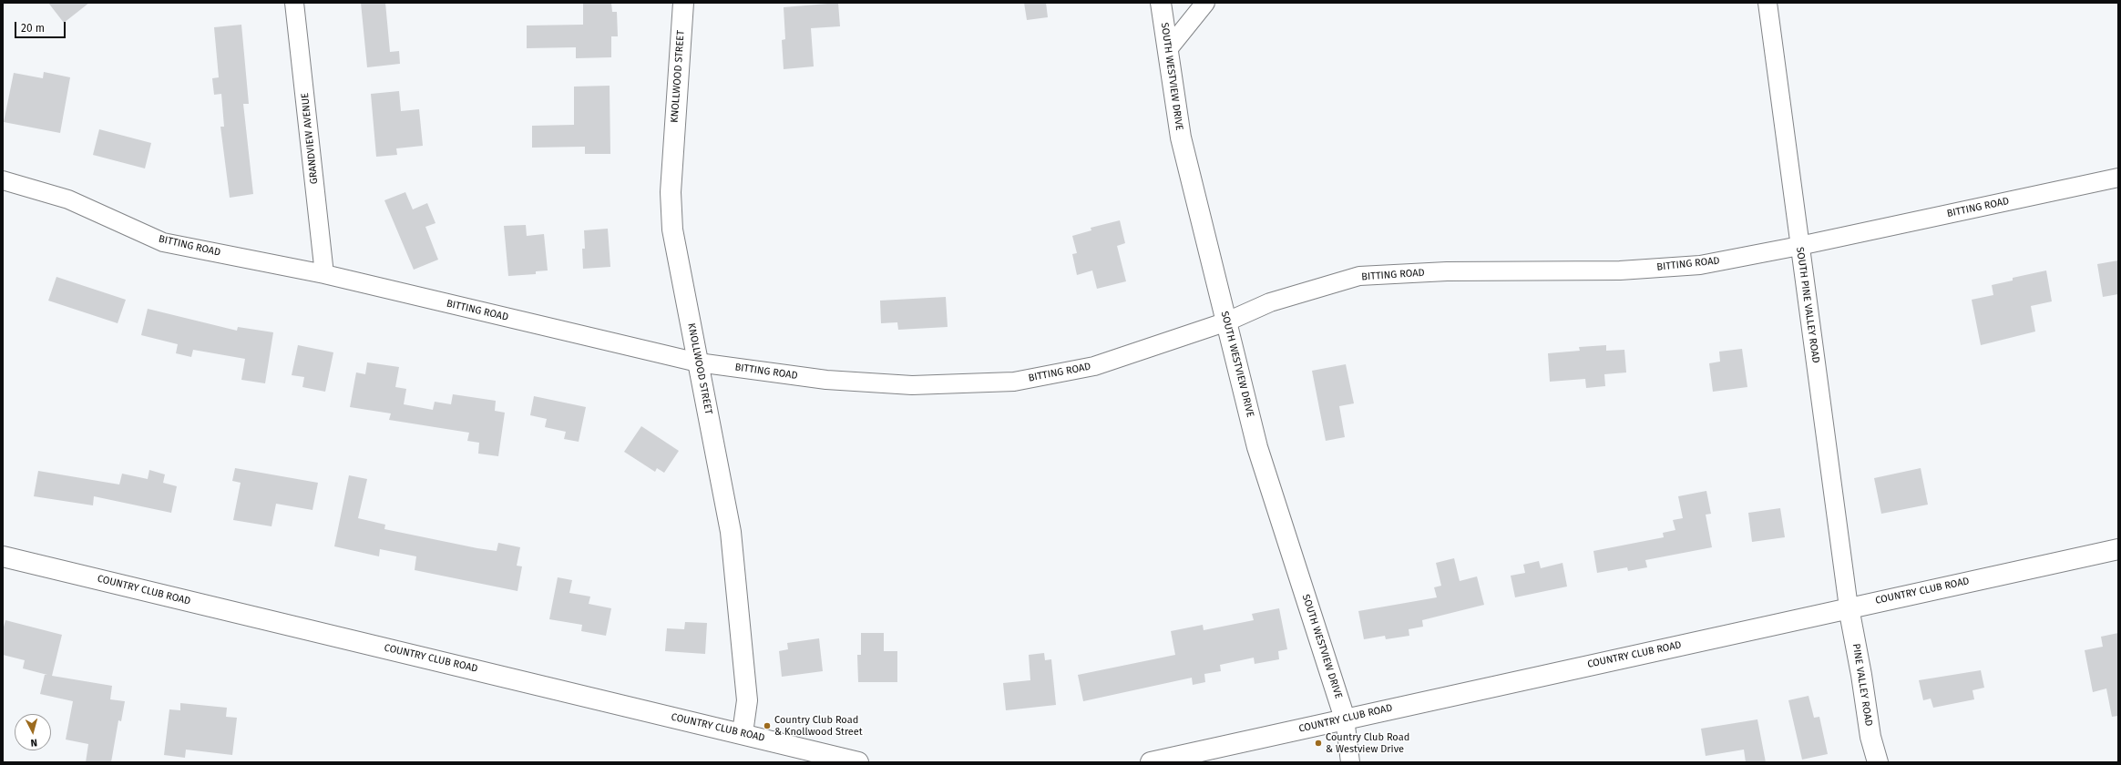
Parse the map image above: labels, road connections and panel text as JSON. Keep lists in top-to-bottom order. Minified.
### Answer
{"streets":{"main road":["KNOLLWOOD STREET","SOUTH WESTVIEW DRIVE","COUNTRY CLUB ROAD","PINE VALLEY ROAD"],"street":["GRANDVIEW AVENUE","BITTING ROAD","SOUTH PINE VALLEY ROAD"]},"crossings":[["KNOLLWOOD STREET","BITTING ROAD"],["KNOLLWOOD STREET","COUNTRY CLUB ROAD"],["SOUTH WESTVIEW DRIVE","BITTING ROAD"],["SOUTH WESTVIEW DRIVE","COUNTRY CLUB ROAD"],["GRANDVIEW AVENUE","BITTING ROAD"],["BITTING ROAD","SOUTH PINE VALLEY ROAD"],["SOUTH PINE VALLEY ROAD","COUNTRY CLUB ROAD"],["SOUTH PINE VALLEY ROAD","PINE VALLEY ROAD"],["COUNTRY CLUB ROAD","PINE VALLEY ROAD"]],"places":["Country Club Road & Knollwood Street","Country Club Road & Westview Drive"],"scale_bar":"20 m","north":"bottom"}
